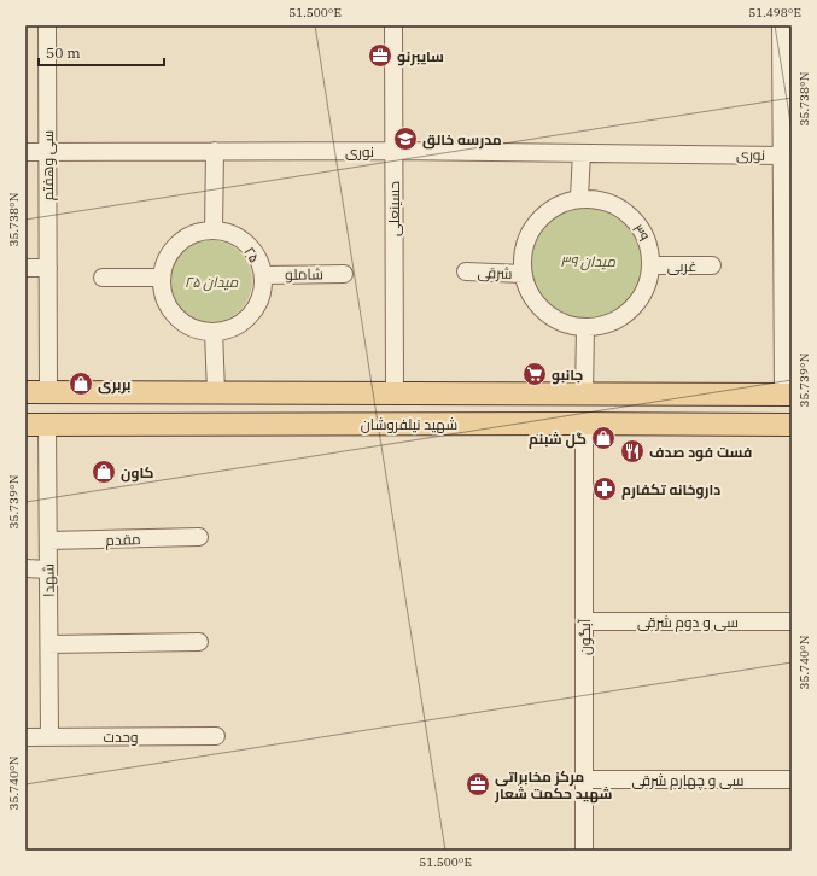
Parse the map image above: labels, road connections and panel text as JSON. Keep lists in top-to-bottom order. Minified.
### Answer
{"streets":{"main road":["شهید نیلفروشان"],"street":["نوری","سی وهفتم","حسینعلی","۳۹","۲۵","غربی","شرقی","شاملو","مقدم","شهدا","سی و دوم شرقی","آبگون","وحدت","سی و چهارم شرقی"]},"crossings":[["نوری","سی وهفتم"],["نوری","حسینعلی"],["۳۹","غربی"],["۳۹","شرقی"],["۲۵","شاملو"],["غربی","شرقی"],["شهید نیلفروشان","شهدا"],["شهید نیلفروشان","آبگون"],["مقدم","شهدا"],["شهدا","وحدت"],["سی و دوم شرقی","آبگون"],["آبگون","سی و چهارم شرقی"]],"parks":["میدان ۳۹","میدان ۲۵"],"places":{"office":["سایبرنو","مرکز مخابراتی شهید حکمت شعار"],"school or university":["مدرسه خالق"],"supermarket":["جانبو"],"shop":["بربری","گل شبنم","کاون"],"restaurant":["فست فود صدف"],"pharmacy":["داروخانه تکفارم"]},"scale_bar":"50 m","coordinates":["51.500°E","51.498°E","35.738°N","35.739°N","35.740°N"]}
